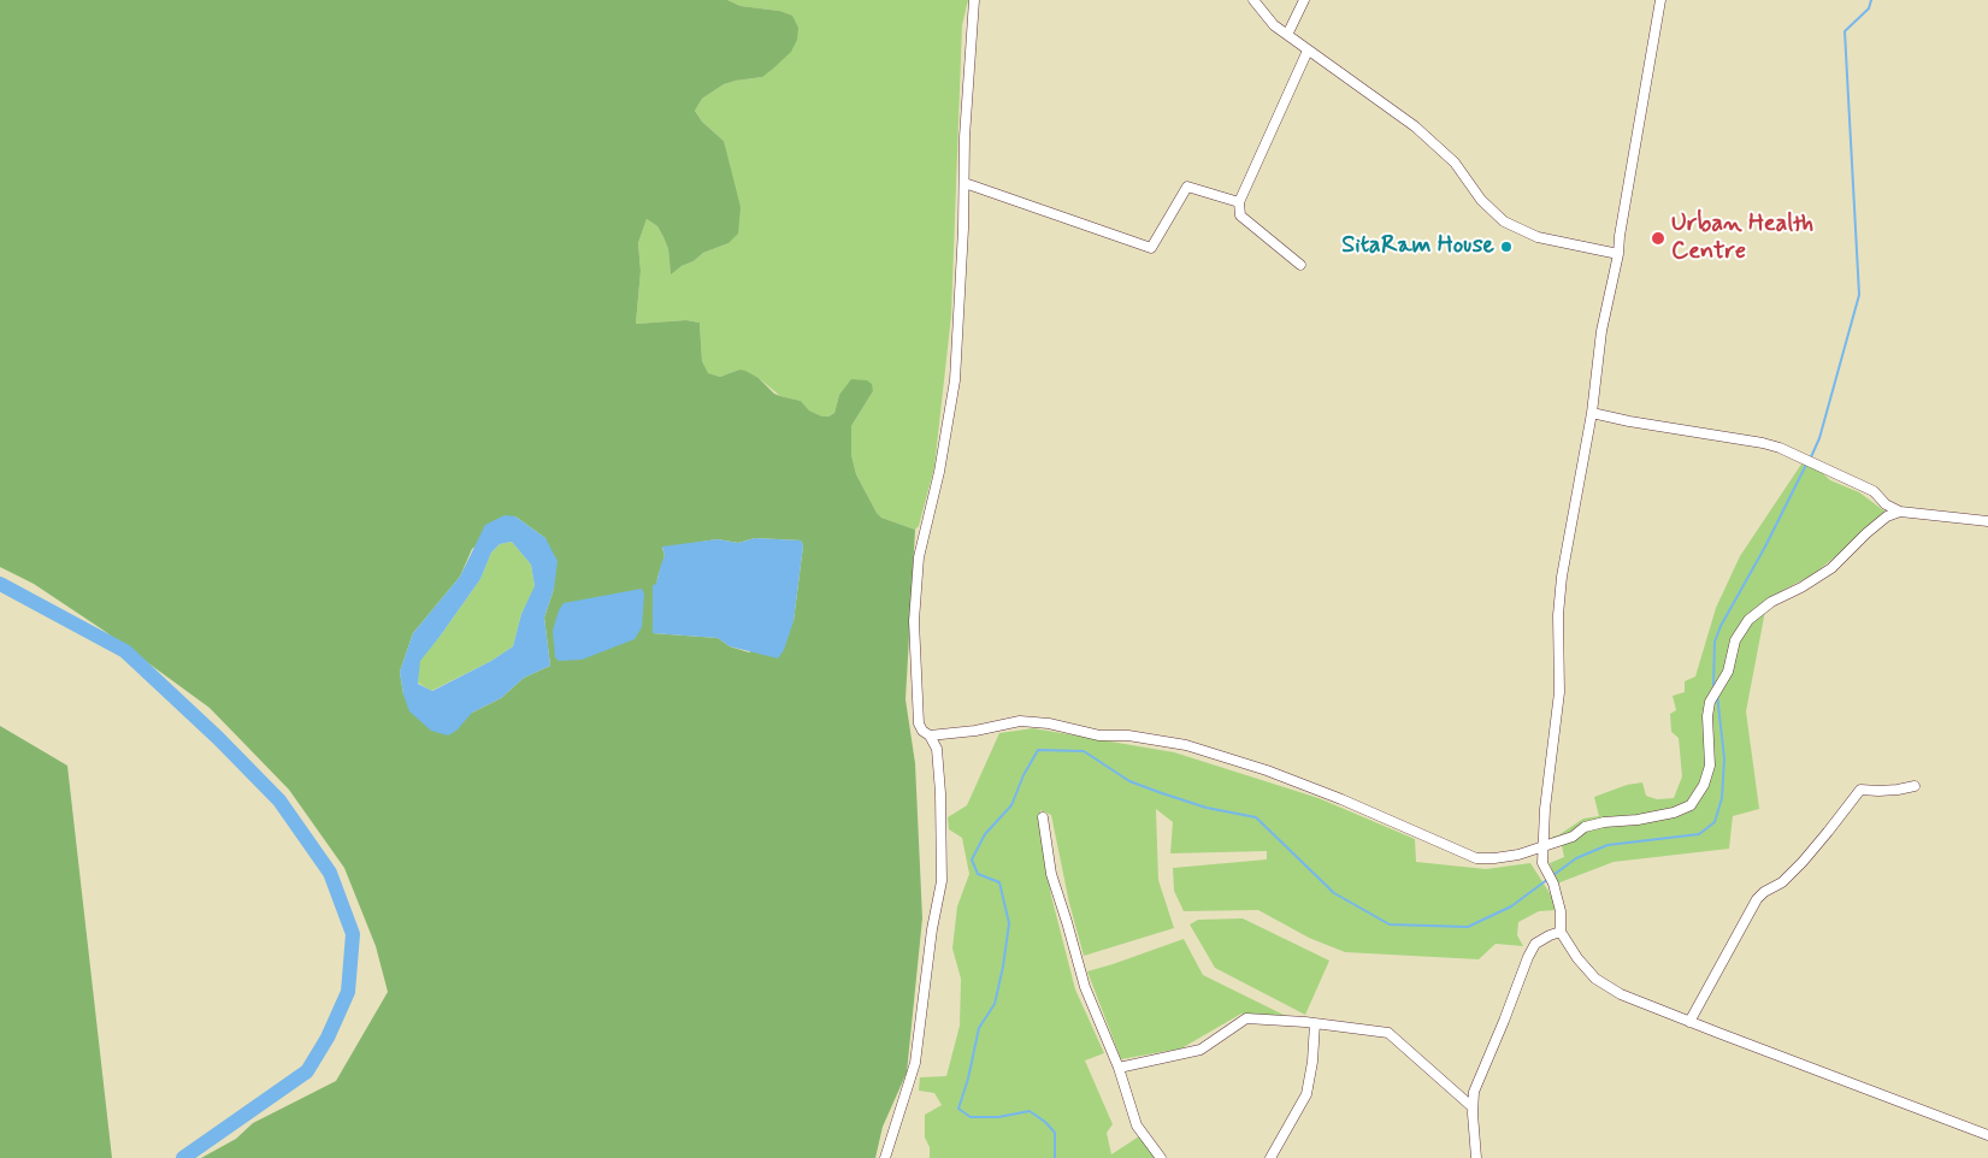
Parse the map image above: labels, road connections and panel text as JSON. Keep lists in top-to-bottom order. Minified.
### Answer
{"places":["Urban Health Centre","SitaRam House"]}
